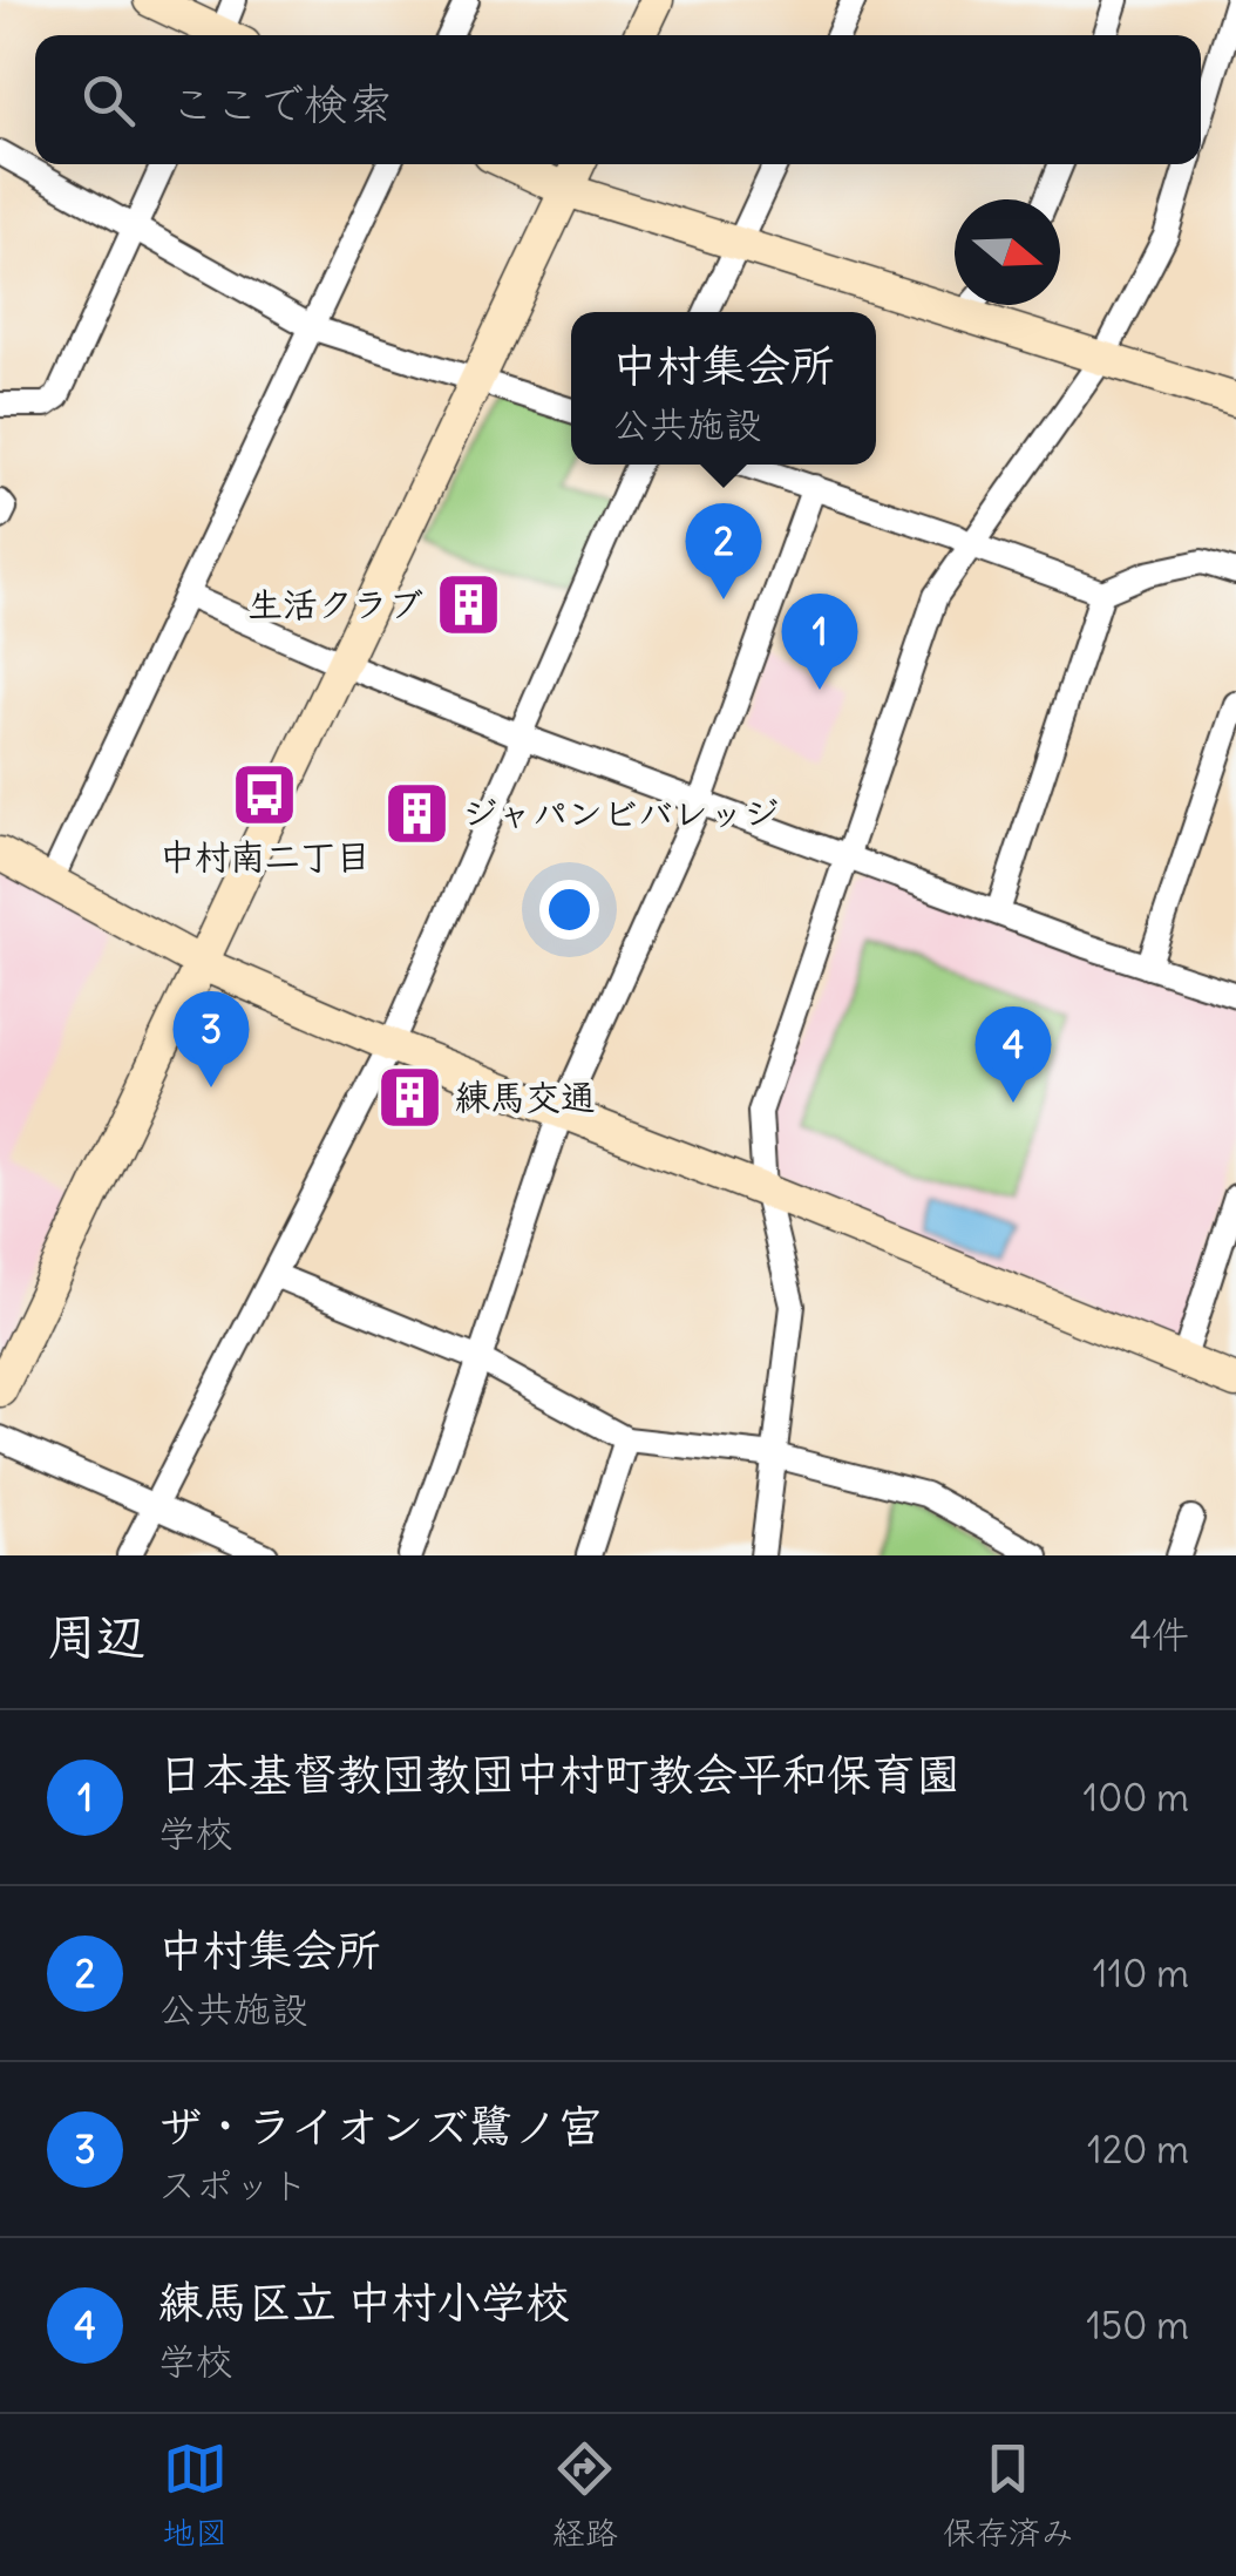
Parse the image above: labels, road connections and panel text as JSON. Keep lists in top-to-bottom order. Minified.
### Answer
{"places":{"building":["生活クラブ","ジャパンビバレッジ","練馬交通"],"bus stop":["中村南二丁目"]},"north":"right","page":{"search":"ここで検索","popup":["中村集会所","公共施設"],"pins":["2","1","3","4"],"heading":["周辺","4件"],"list":[{"mark":"1","name":"日本基督教団教団中村町教会平和保育園","note":"学校","value":"100 m"},{"mark":"2","name":"中村集会所","note":"公共施設","value":"110 m"},{"mark":"3","name":"ザ・ライオンズ鷺ノ宮","note":"スポット","value":"120 m"},{"mark":"4","name":"練馬区立 中村小学校","note":"学校","value":"150 m"}],"nav":["地図","経路","保存済み"]}}
